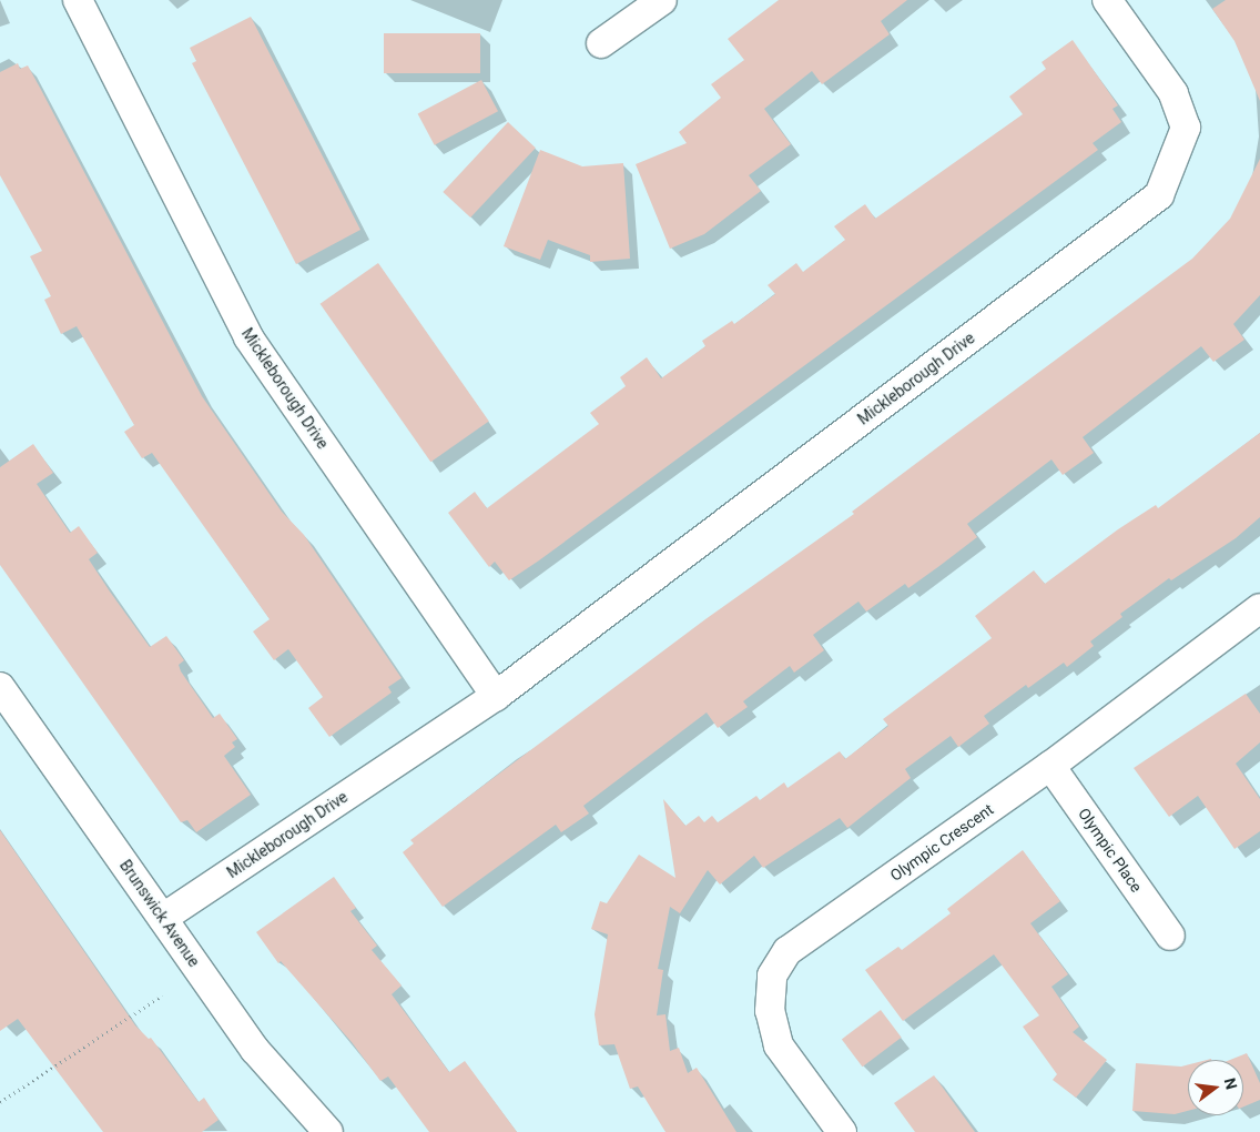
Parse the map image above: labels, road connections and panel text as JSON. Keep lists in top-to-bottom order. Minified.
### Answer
{"streets":{"street":["Mickleborough Drive","Olympic Crescent","Olympic Place","Brunswick Avenue"]},"crossings":[["Mickleborough Drive","Brunswick Avenue"],["Olympic Crescent","Olympic Place"]],"north":"right"}
